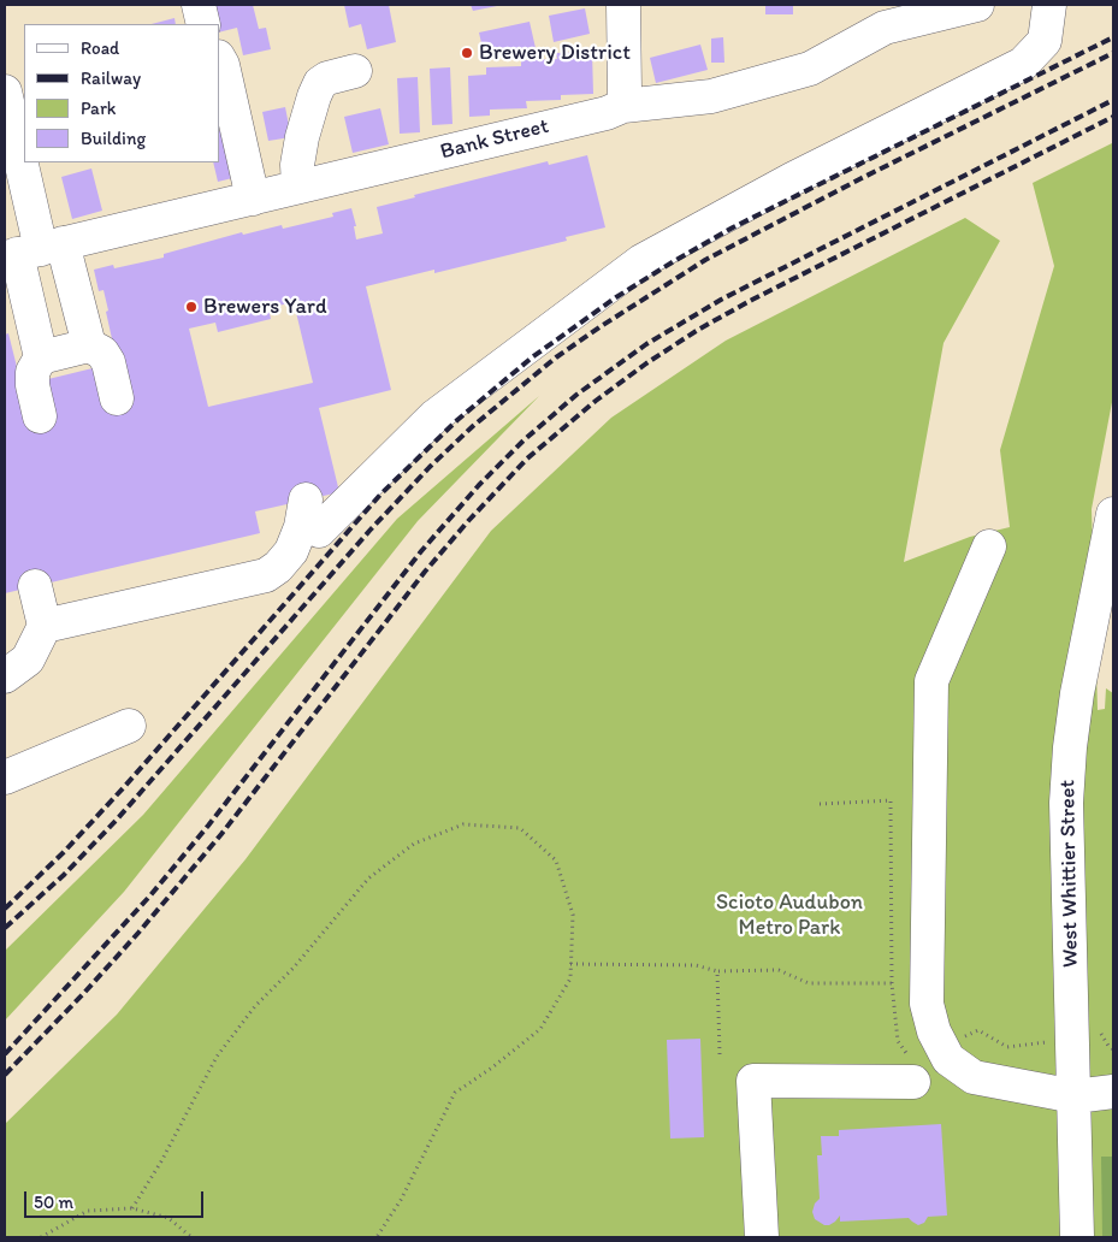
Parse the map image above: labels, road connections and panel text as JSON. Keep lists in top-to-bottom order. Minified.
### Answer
{"streets":{"street":["Bank Street","West Whittier Street"]},"parks":["Scioto Audubon Metro Park"],"places":["Brewery District","Brewers Yard"],"legend":["Road","Railway","Park","Building"],"scale_bar":"50 m"}
